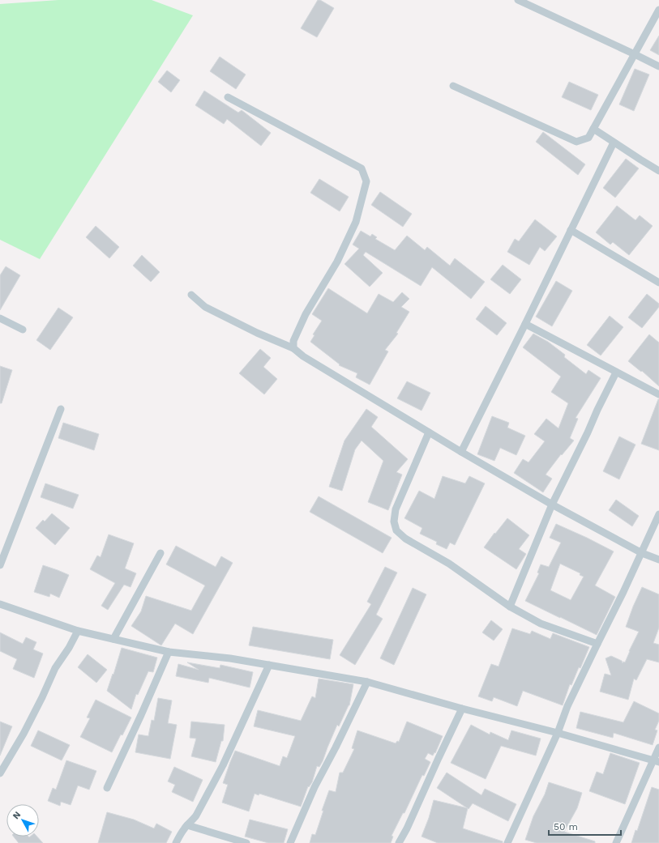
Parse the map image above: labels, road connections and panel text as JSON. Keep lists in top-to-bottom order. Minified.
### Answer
{"scale_bar":"50 m","north":"top left"}
